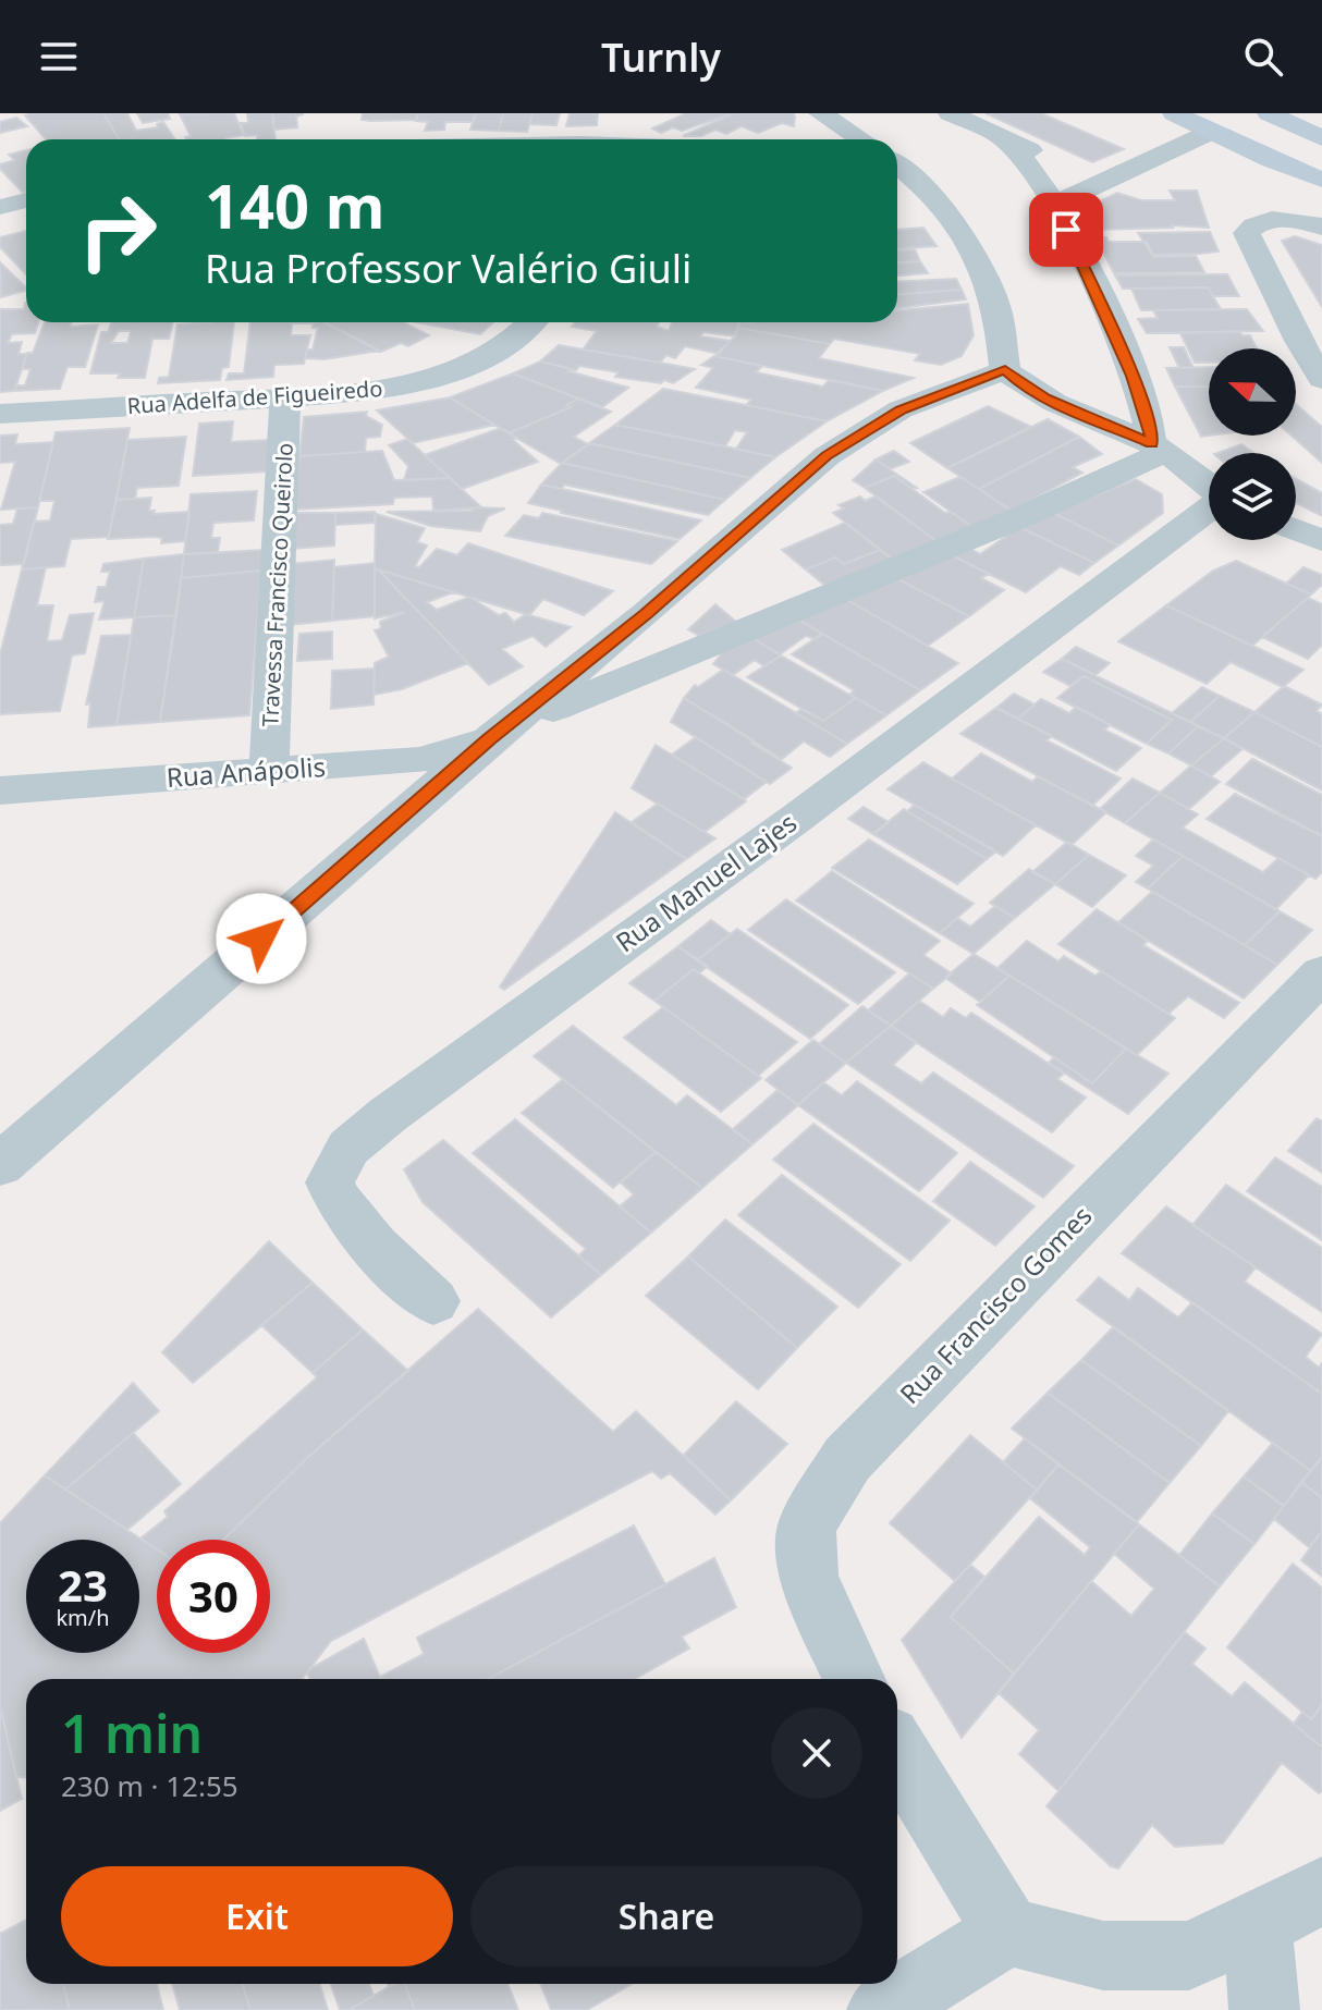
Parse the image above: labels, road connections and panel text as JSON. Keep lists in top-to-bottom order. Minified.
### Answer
{"streets":{"street":["Rua Adelfa de Figueiredo","Travessa Francisco Queirolo","Rua Anápolis","Rua Manuel Lajes","Rua Francisco Gomes"]},"crossings":[["Rua Adelfa de Figueiredo","Travessa Francisco Queirolo"],["Travessa Francisco Queirolo","Rua Anápolis"]],"north":"left","page":{"header":"Turnly","turn":["140 m","Rua Professor Valério Giuli"],"speed":"23 km/h","limit":"30","heading":["1 min","230 m · 12:55"],"buttons":["Exit","Share"]}}
